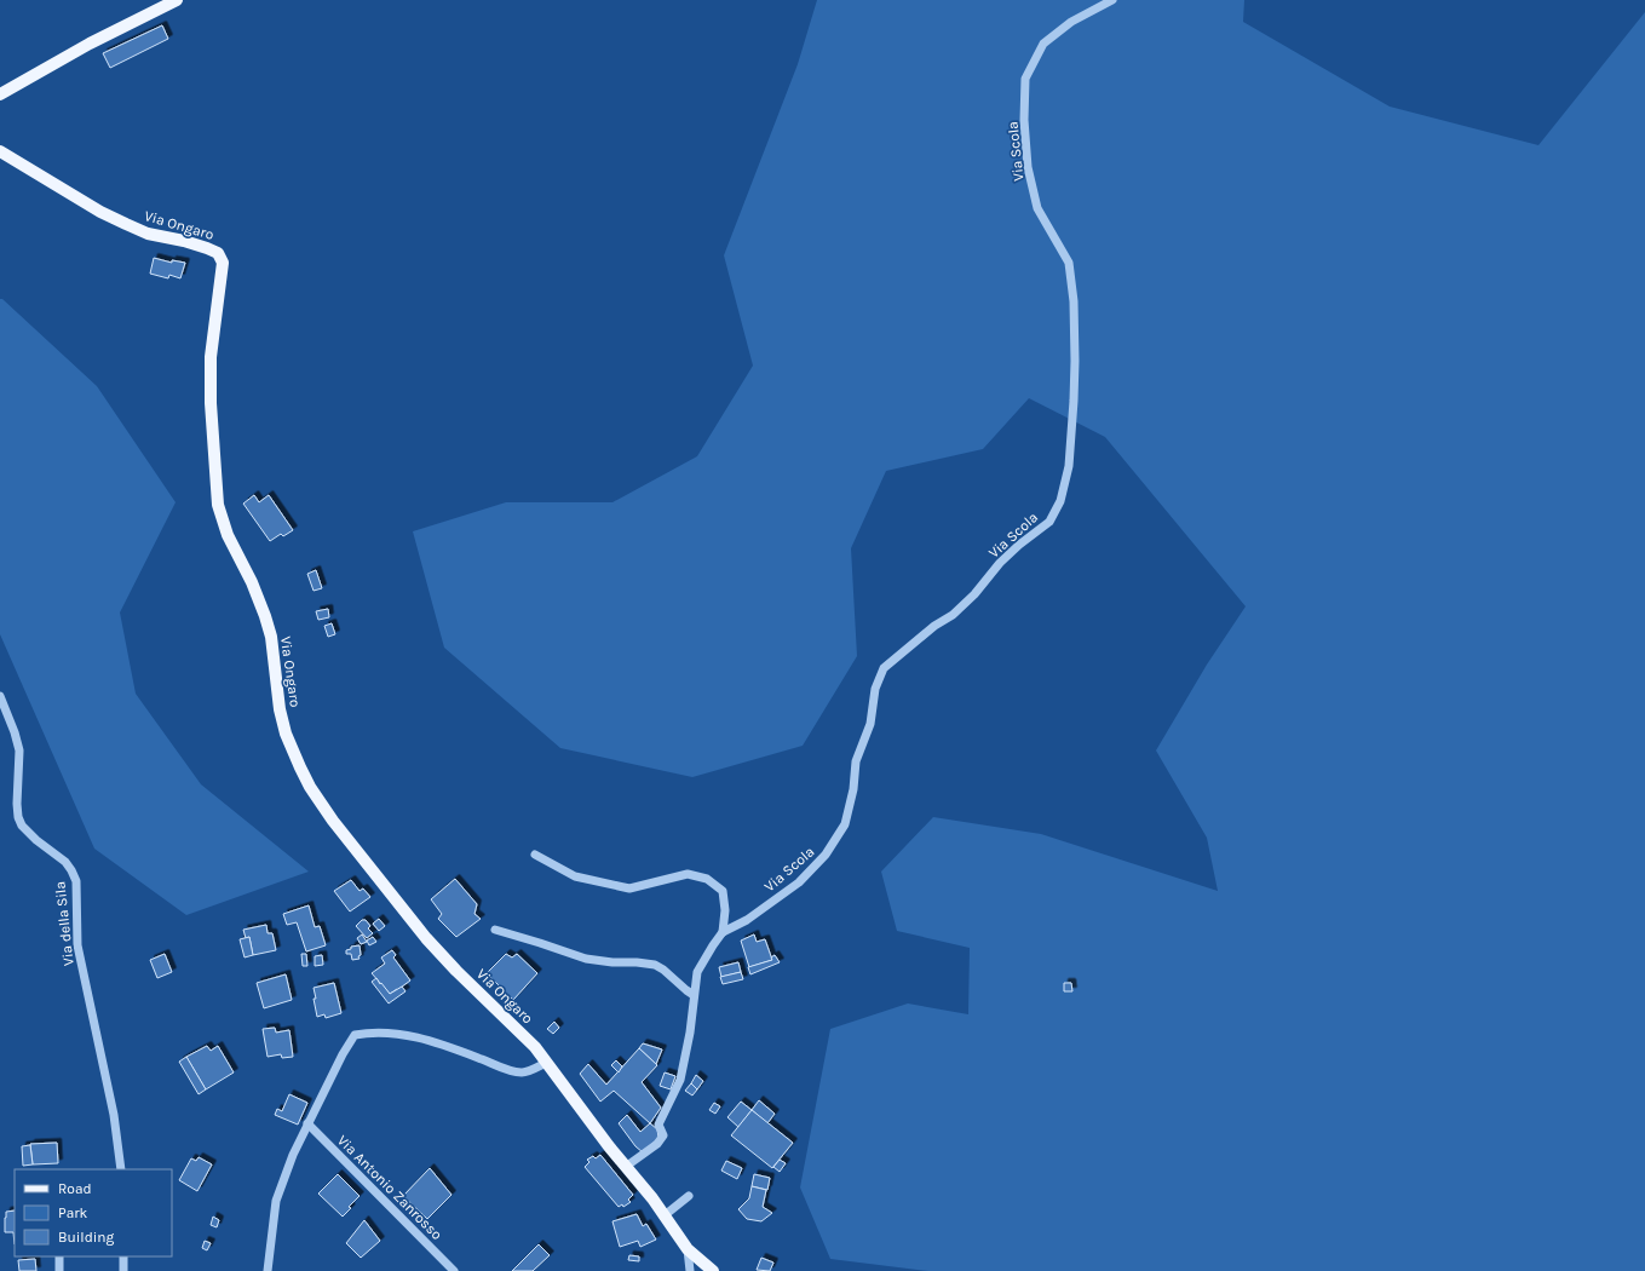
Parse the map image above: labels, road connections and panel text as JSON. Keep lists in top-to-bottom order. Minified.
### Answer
{"streets":{"main road":["Via Ongaro"],"street":["Via Scola","Via della Sila","Via Antonio Zanrosso"]},"legend":["Road","Park","Building"]}
